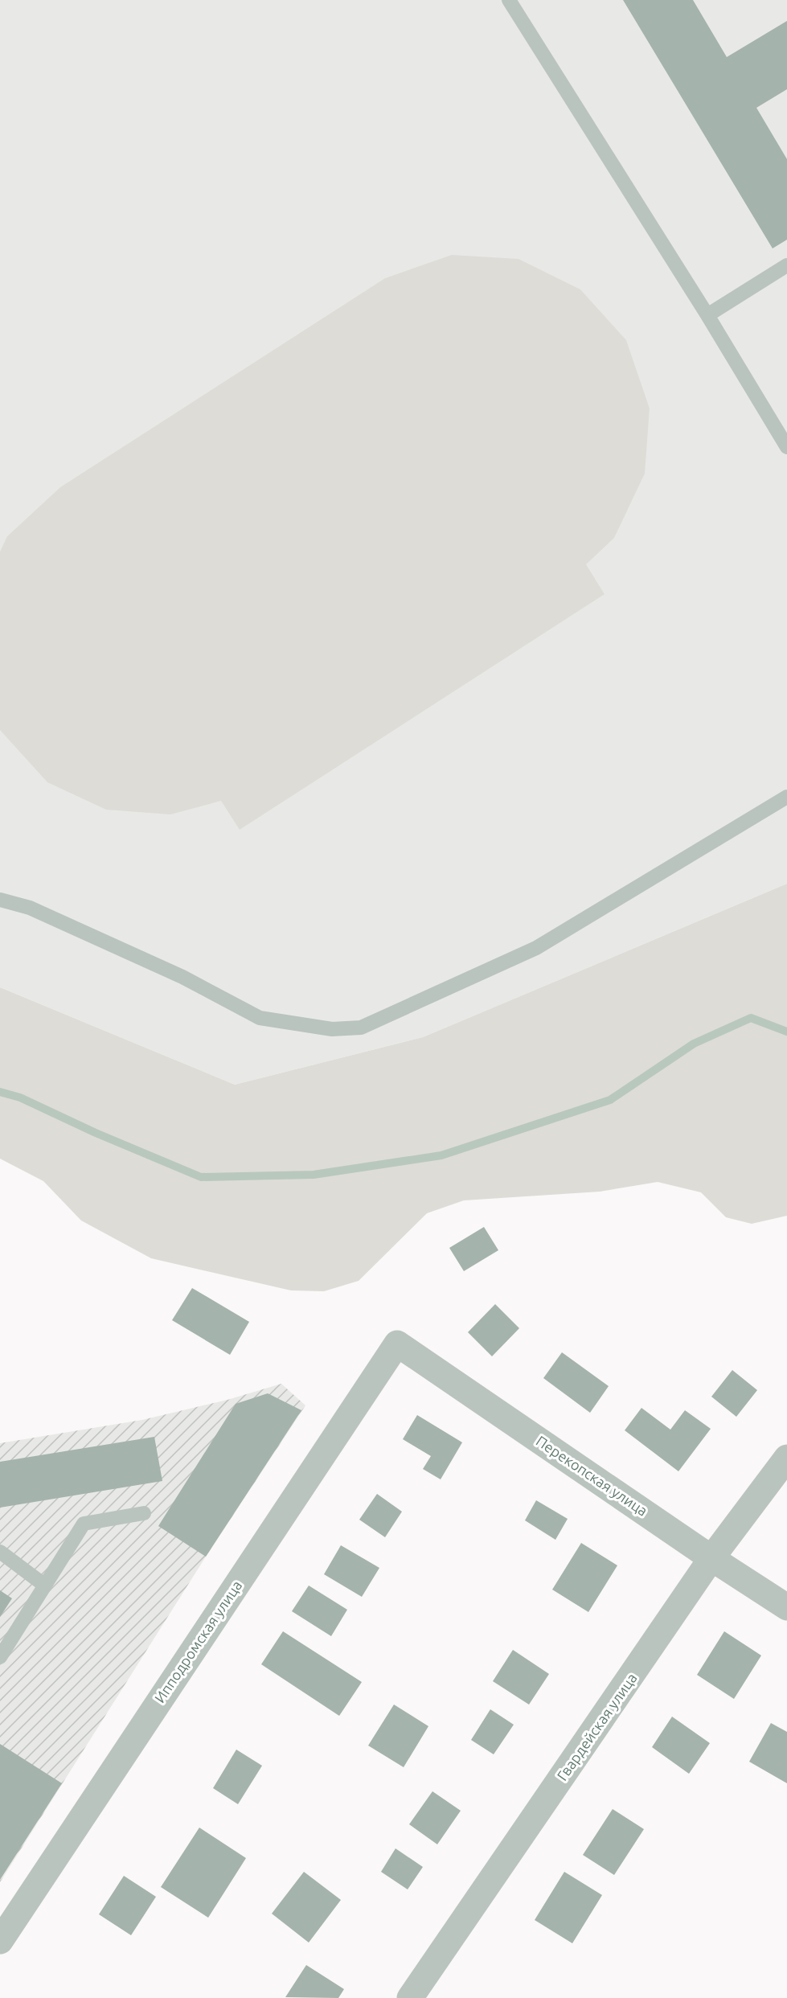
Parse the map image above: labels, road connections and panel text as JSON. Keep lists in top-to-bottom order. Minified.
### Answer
{"streets":{"street":["Перекопская улица","Ипподромская улица","Гвардейская улица"]},"crossings":[["Перекопская улица","Ипподромская улица"],["Перекопская улица","Гвардейская улица"]]}
